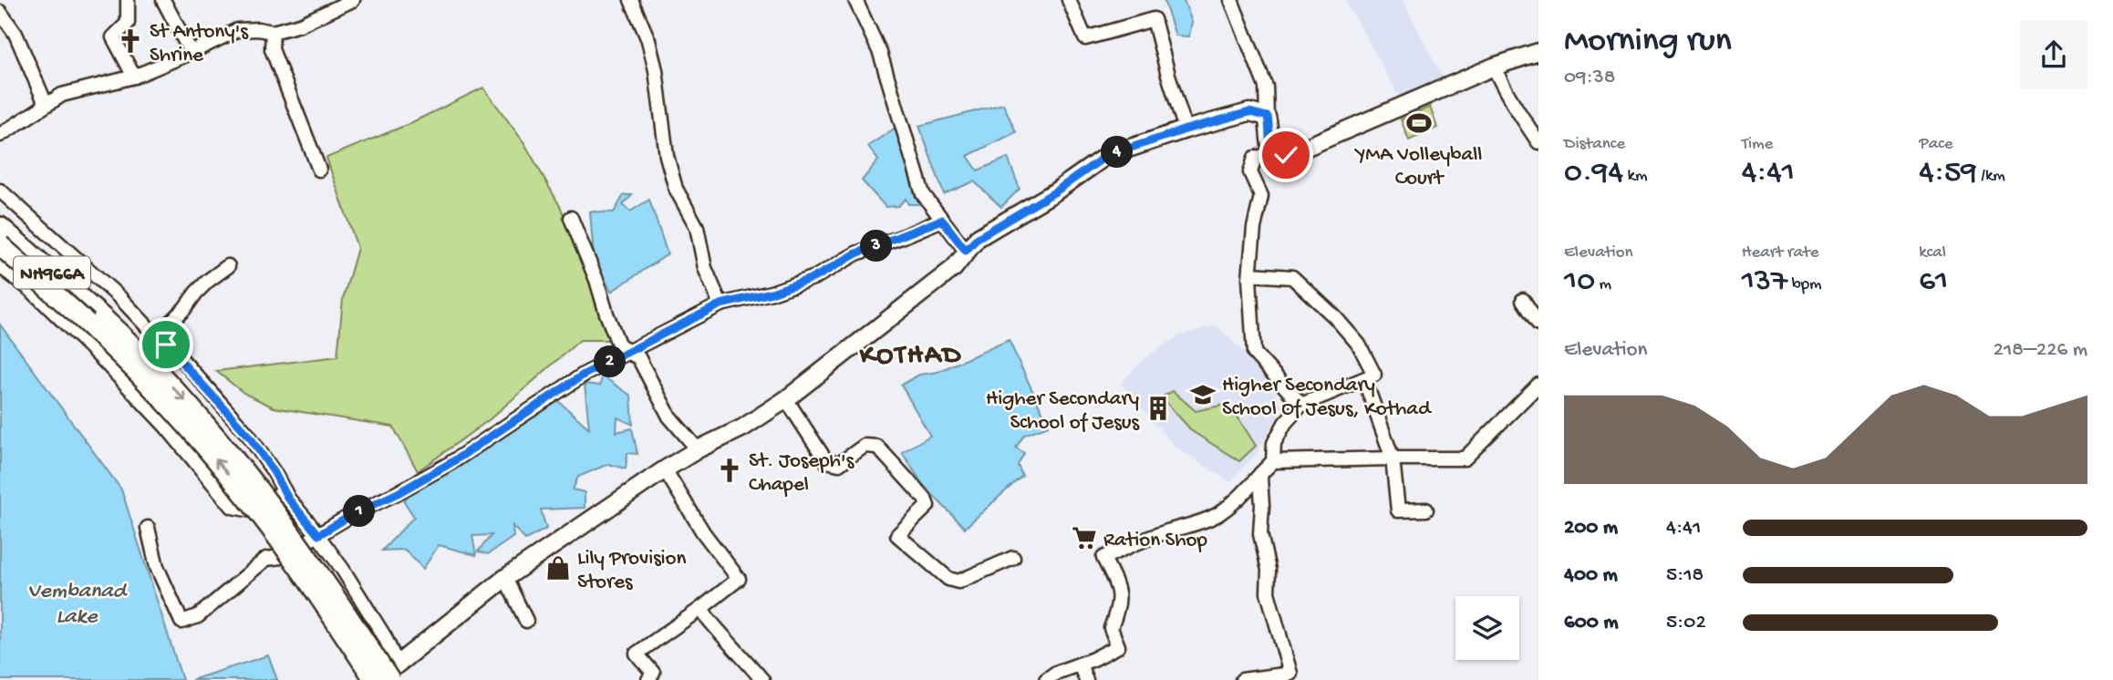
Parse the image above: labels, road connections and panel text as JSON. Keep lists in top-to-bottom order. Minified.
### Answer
{"streets":{"highway":["NH966A"]},"districts":["KOTHAD"],"water":["Vembanad Lake"],"places":{"church":["St Antony's Shrine","St. Joseph's Chapel"],"sports":["YMA Volleyball Court"],"school or university":["Higher Secondary School Of Jesus, Kothad"],"building":["Higher Secondary School of Jesus"],"supermarket":["Ration Shop"],"shop":["Lily Provision Stores"]},"page":{"heading":["Morning run","09:38"],"stats":[["Distance","0.94 km"],["Time","4:41"],["Pace","4:59 /km"],["Elevation","10 m"],["Heart rate","137 bpm"],["kcal","61"]],"pins":["4","3","2","1"],"chart":["Elevation","218–226 m"],"list":[{"name":"200 m","note":"4:41"},{"name":"400 m","note":"5:18"},{"name":"600 m","note":"5:02"}]}}
